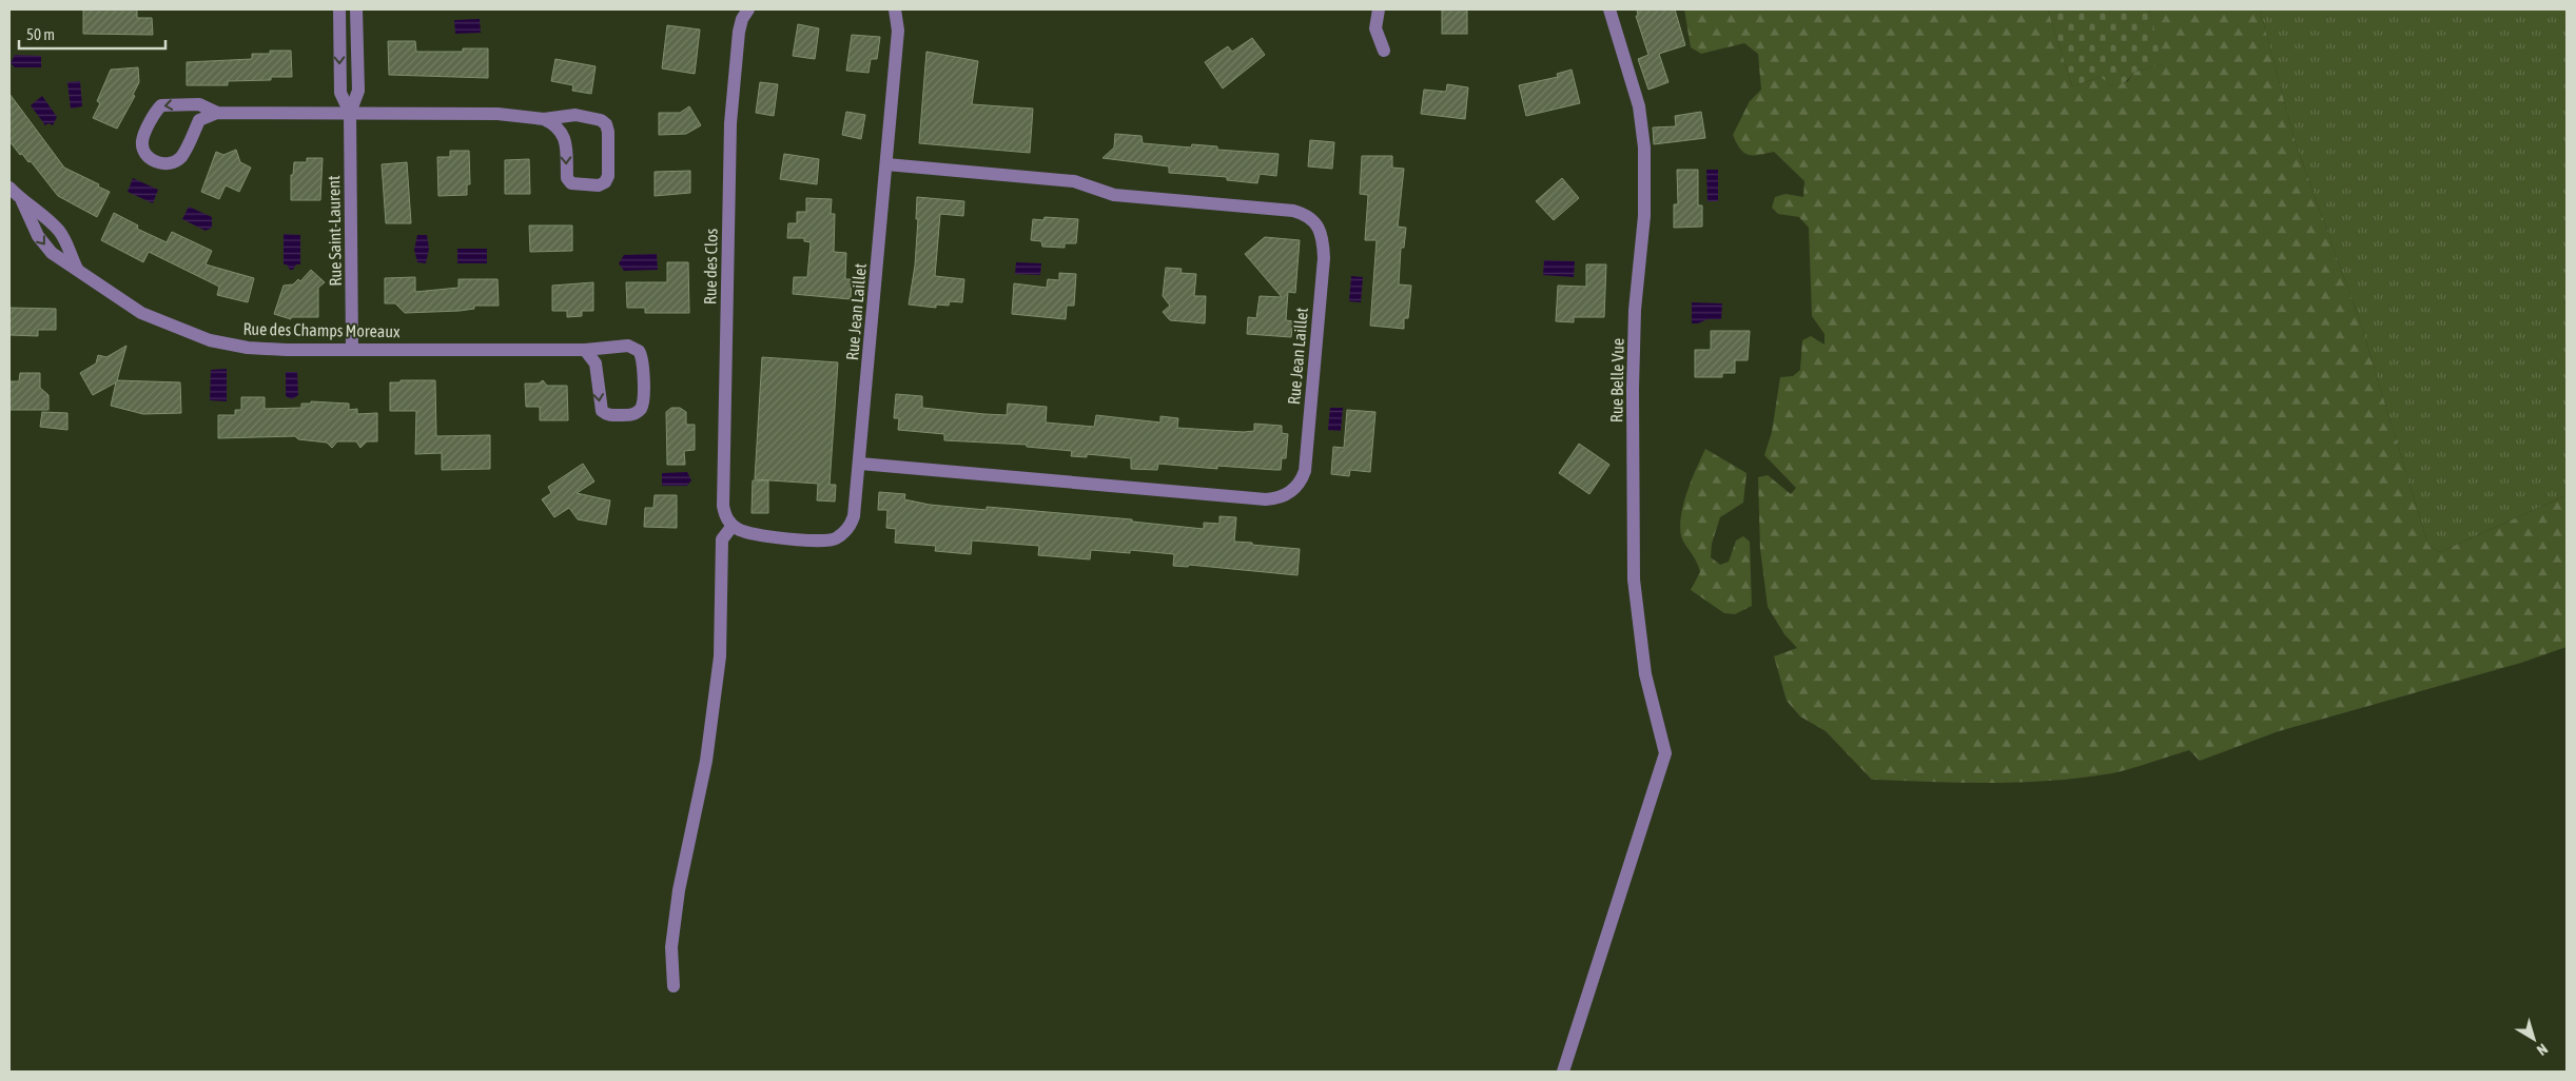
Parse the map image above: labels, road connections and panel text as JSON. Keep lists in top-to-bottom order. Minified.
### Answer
{"streets":{"street":["Rue Saint-Laurent","Rue des Clos","Rue Jean Laillet","Rue des Champs Moreaux","Rue Belle Vue"]},"crossings":[["Rue Saint-Laurent","Rue des Champs Moreaux"],["Rue des Clos","Rue Jean Laillet"]],"scale_bar":"50 m","north":"bottom right"}
